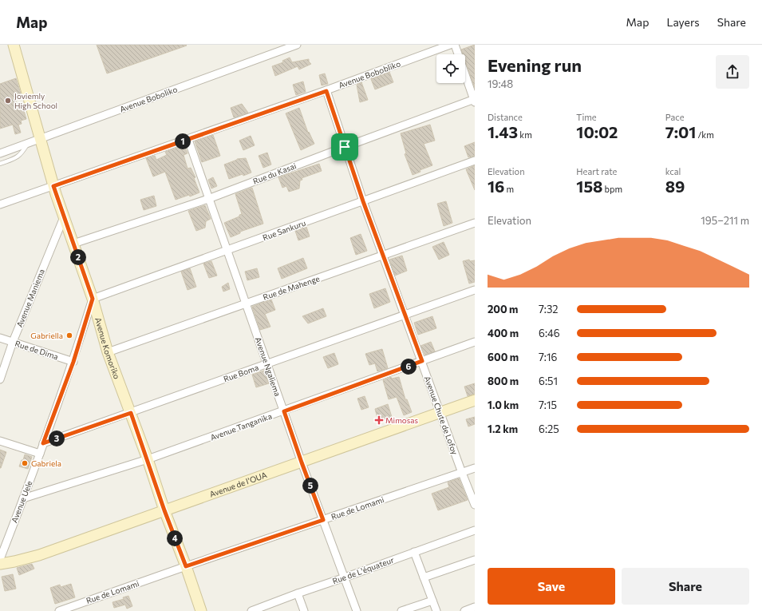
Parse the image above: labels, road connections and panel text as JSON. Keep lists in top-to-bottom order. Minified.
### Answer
{"streets":{"street":["Avenue Bobobliko","Avenue Boboliko","Rue du Kasai","Rue Sankuru","Rue de Mahenge","Avenue Maniema","Avenue Komoriko","Rue de Dima","Avenue Ngaliema","Rue Boma","Avenue Chute de Lofoy","Avenue Tanganika","Avenue de l’OUA","Avenue Uele","Rue de Lomami","Rue de L'équateur"]},"crossings":[["Avenue Bobobliko","Avenue Komoriko"],["Avenue Bobobliko","Avenue Ngaliema"],["Avenue Bobobliko","Avenue Chute de Lofoy"],["Avenue Boboliko","Avenue Komoriko"],["Rue du Kasai","Avenue Komoriko"],["Rue du Kasai","Avenue Ngaliema"],["Rue du Kasai","Avenue Chute de Lofoy"],["Rue Sankuru","Avenue Komoriko"],["Rue Sankuru","Avenue Ngaliema"],["Rue Sankuru","Avenue Chute de Lofoy"],["Rue Sankuru","Avenue Uele"],["Rue de Mahenge","Avenue Komoriko"],["Rue de Mahenge","Avenue Ngaliema"],["Rue de Mahenge","Avenue Chute de Lofoy"],["Avenue Maniema","Avenue Komoriko"],["Avenue Maniema","Rue de Dima"],["Avenue Komoriko","Rue Boma"],["Avenue Komoriko","Avenue Tanganika"],["Avenue Komoriko","Avenue de l’OUA"],["Avenue Komoriko","Avenue Uele"],["Avenue Komoriko","Rue de Lomami"],["Rue de Dima","Avenue Uele"],["Avenue Ngaliema","Rue Boma"],["Avenue Ngaliema","Avenue Tanganika"],["Avenue Ngaliema","Avenue de l’OUA"],["Avenue Ngaliema","Rue de Lomami"],["Avenue Ngaliema","Rue de L'équateur"],["Rue Boma","Avenue Chute de Lofoy"],["Rue Boma","Avenue Uele"],["Avenue Chute de Lofoy","Avenue Tanganika"],["Avenue Chute de Lofoy","Avenue de l’OUA"],["Avenue Chute de Lofoy","Rue de Lomami"],["Avenue Tanganika","Avenue Uele"]],"places":{"other":["Joviemly High School","Gabriella","Gabriela"],"health":["Mimosas"]},"page":{"header":"Map","nav":["Map","Layers","Share"],"heading":["Evening run","19:48"],"stats":[["Distance","1.43 km"],["Time","10:02"],["Pace","7:01 /km"],["Elevation","16 m"],["Heart rate","158 bpm"],["kcal","89"]],"pins":["1","2","6","3","5","4"],"chart":["Elevation","195–211 m"],"list":[{"name":"200 m","note":"7:32"},{"name":"400 m","note":"6:46"},{"name":"600 m","note":"7:16"},{"name":"800 m","note":"6:51"},{"name":"1.0 km","note":"7:15"},{"name":"1.2 km","note":"6:25"}],"buttons":["Save","Share"]}}
